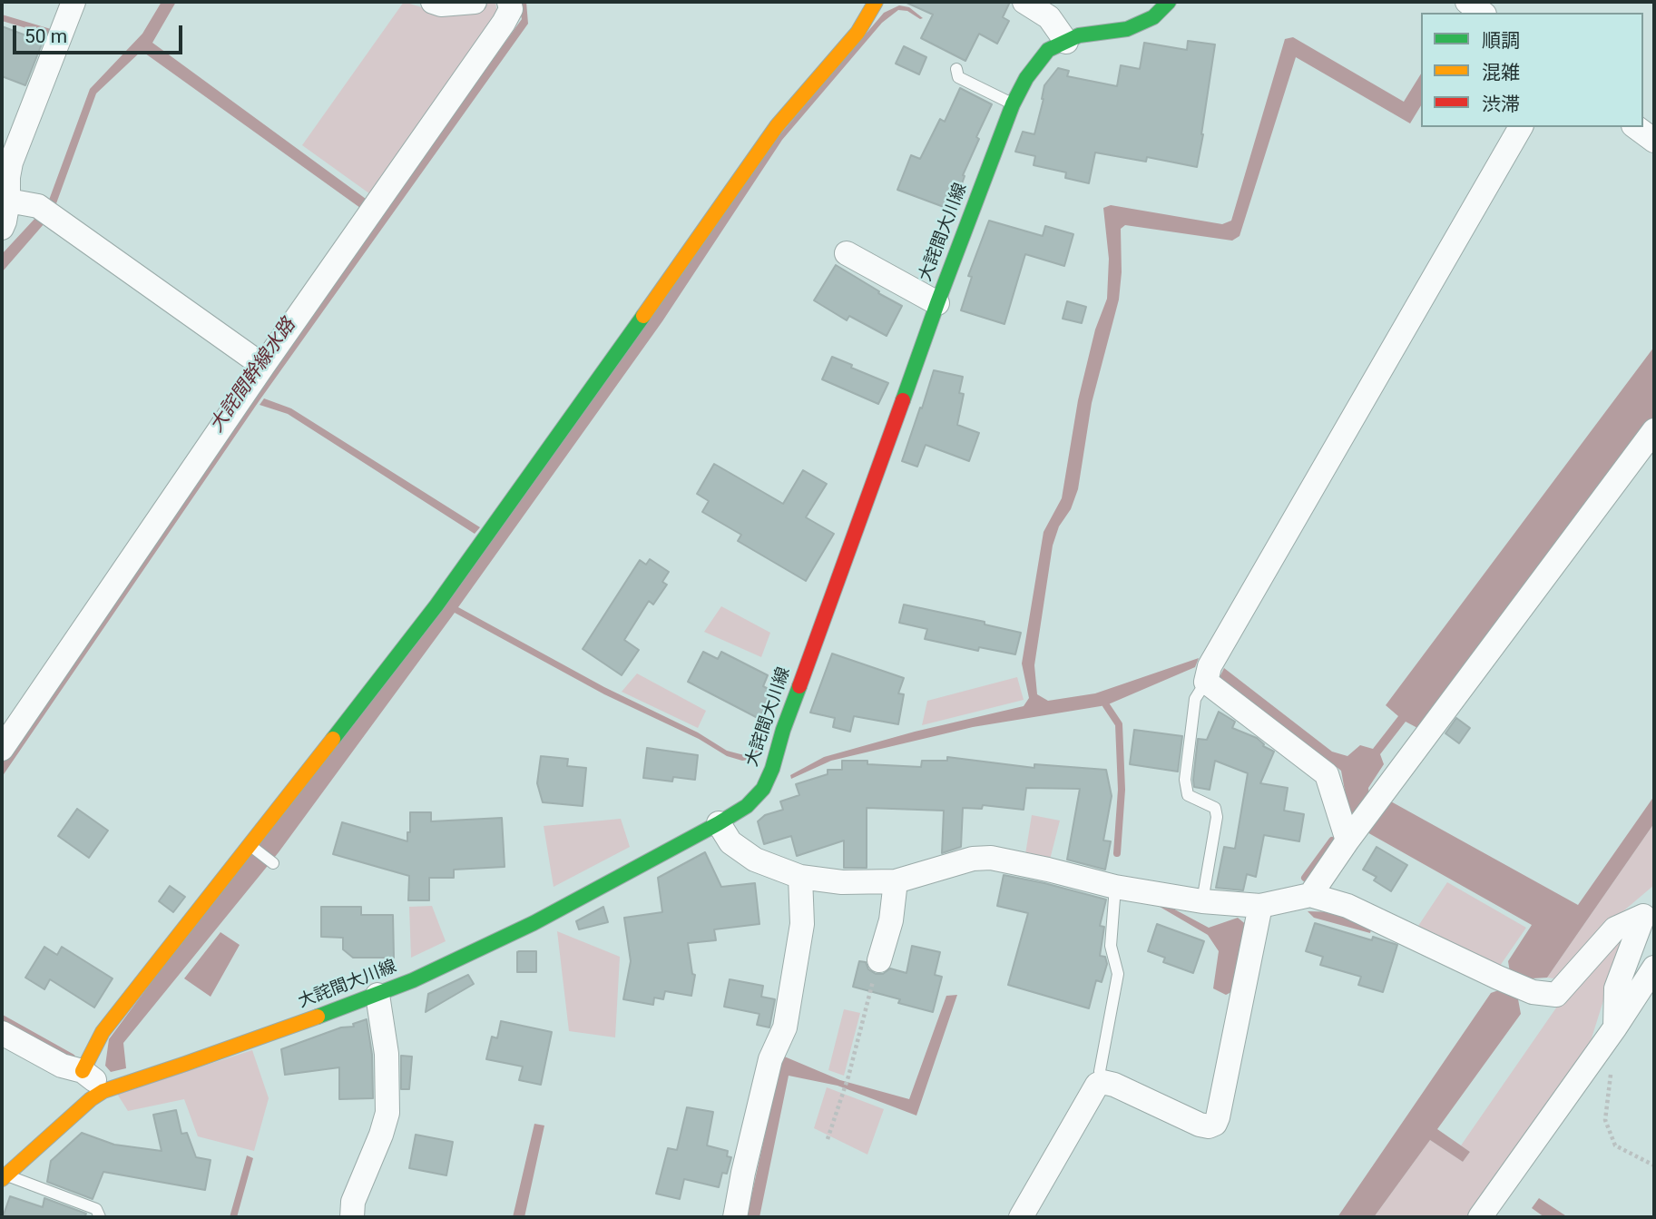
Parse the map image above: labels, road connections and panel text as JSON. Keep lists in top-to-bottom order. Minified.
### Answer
{"streets":{"main road":["大詫間大川線"]},"water":["大詫間幹線水路"],"legend":["順調","混雑","渋滞"],"scale_bar":"50 m"}
